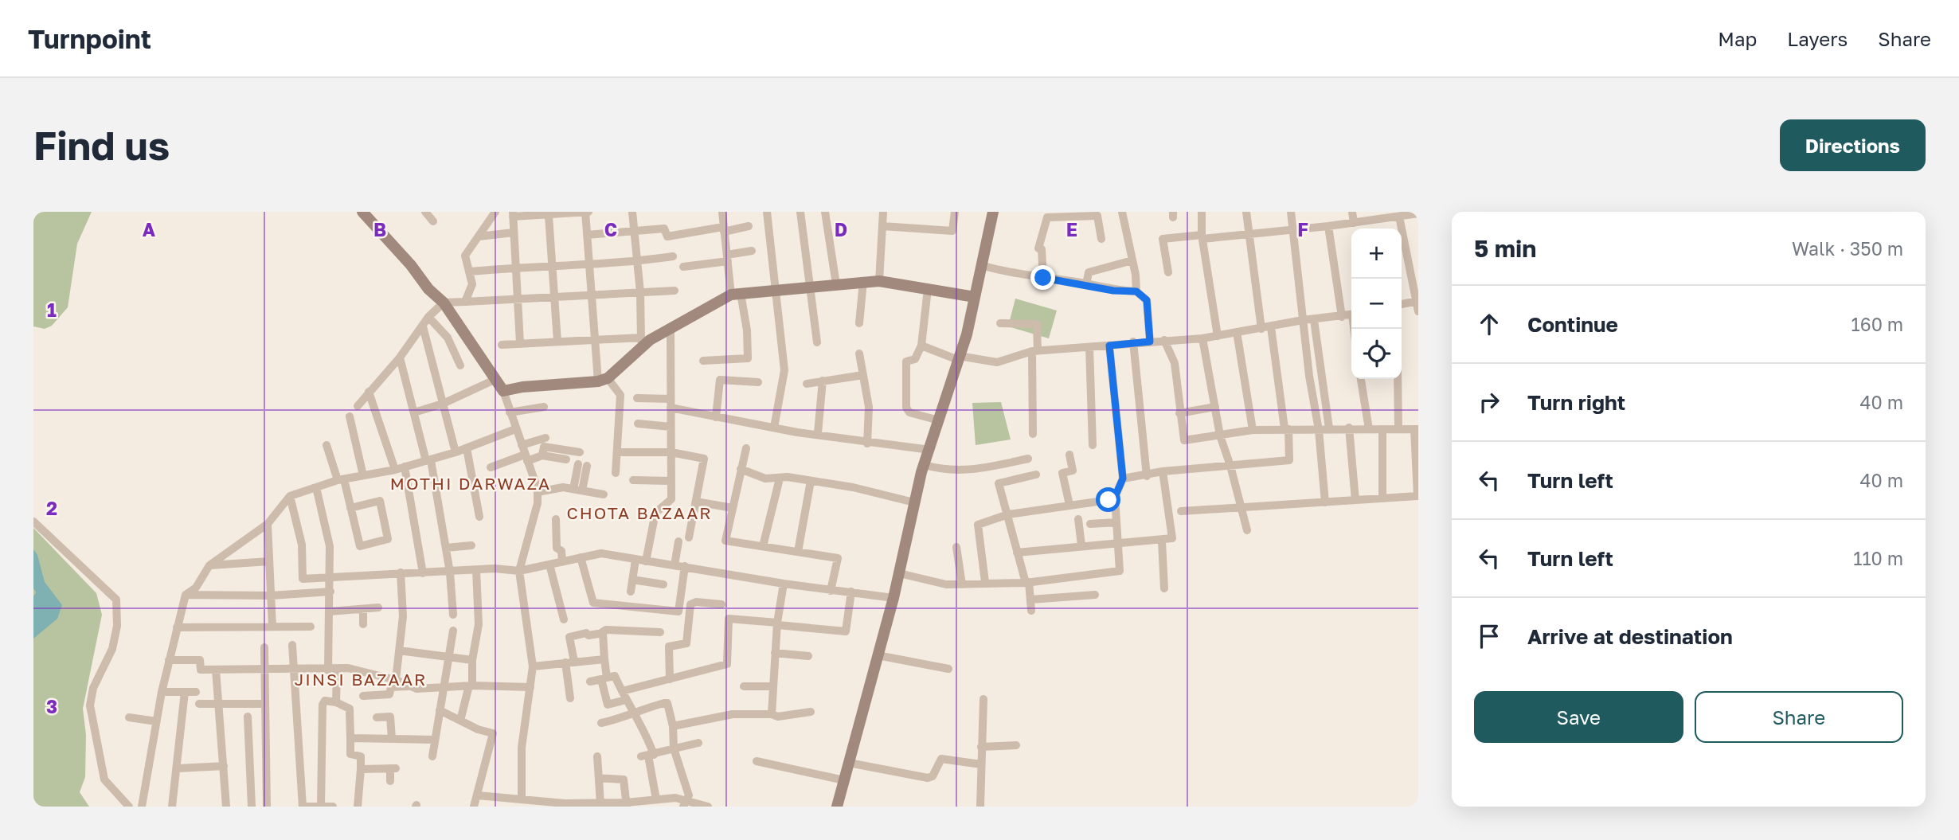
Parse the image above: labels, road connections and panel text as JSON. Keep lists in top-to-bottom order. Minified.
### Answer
{"districts":["MOTHI DARWAZA","CHOTA BAZAAR","JINSI BAZAAR"],"page":{"header":"Turnpoint","nav":["Map","Layers","Share"],"buttons":["Directions",["Save","Share"]],"title":"Find us","heading":["5 min","Walk · 350 m"],"map_buttons":["+","−"],"list":[["Continue","160 m"],["Turn right","40 m"],["Turn left","40 m"],["Turn left","110 m"],"Arrive at destination"]},"grid":{"columns":["A","B","C","D","E","F"],"rows":["1","2","3"]}}
